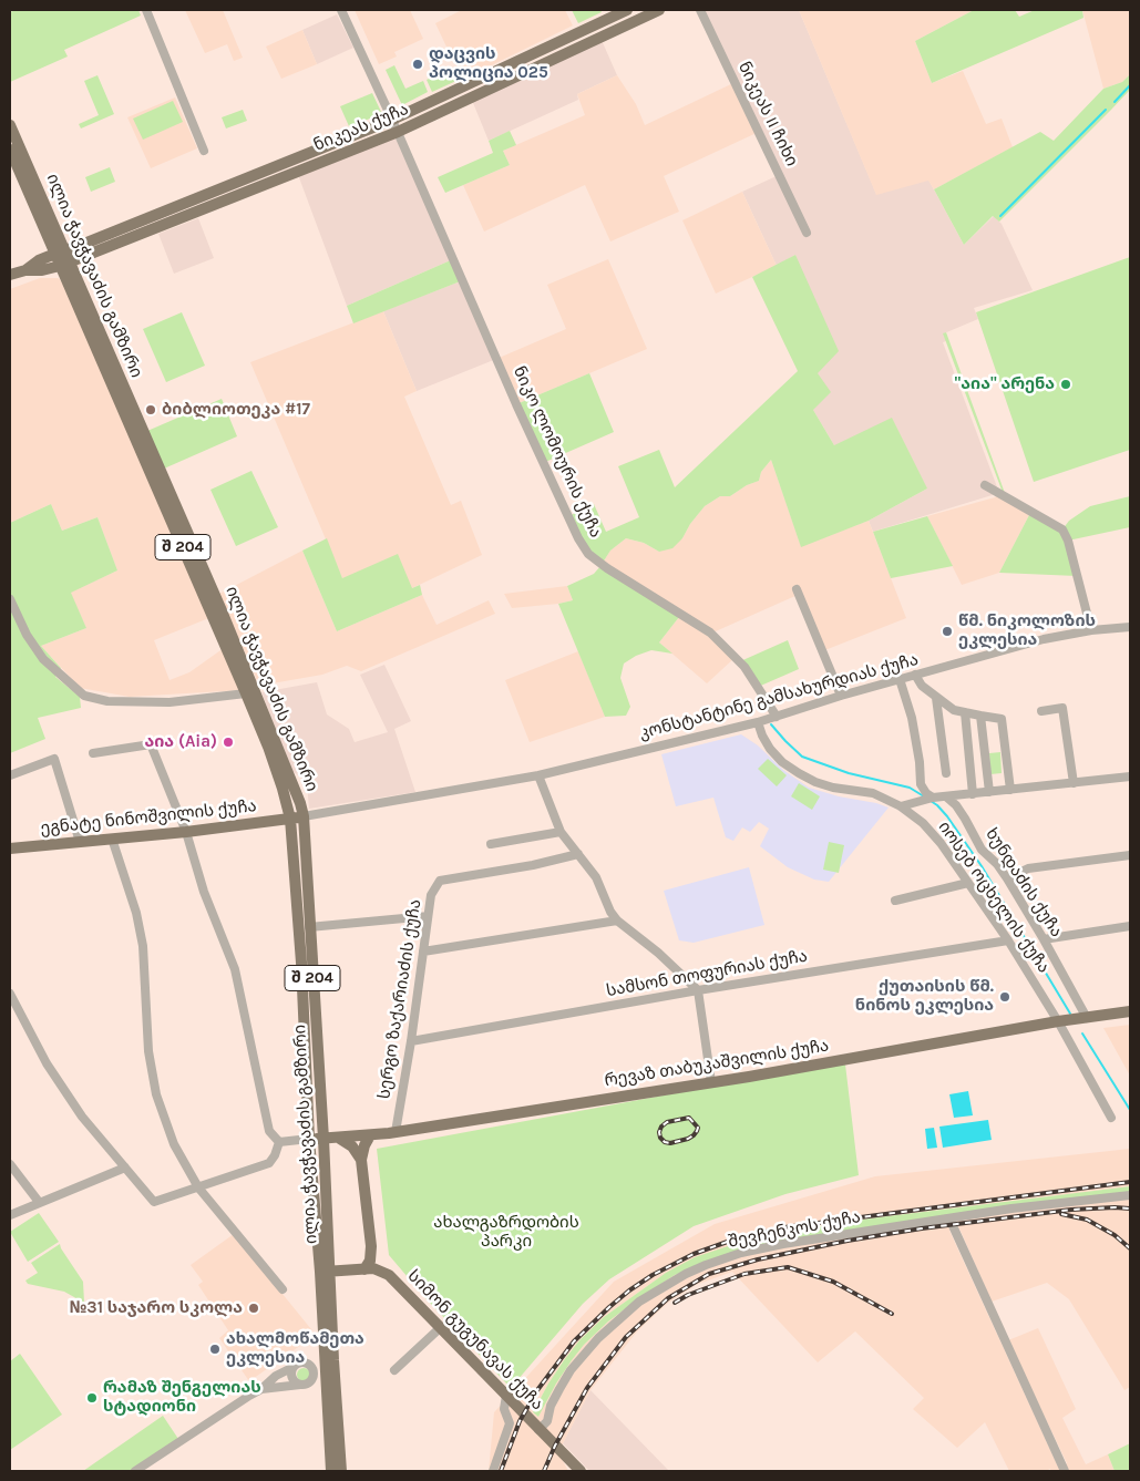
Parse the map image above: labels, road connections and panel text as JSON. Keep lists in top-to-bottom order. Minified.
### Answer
{"streets":{"main road":["ნიკეას ქუჩა","ილია ჭავჭავაძის გამზირი","შ 204","ეგნატე ნინოშვილის ქუჩა","რევაზ თაბუკაშვილის ქუჩა","სიმონ გუგუნავას ქუჩა"],"street":["ნიკეას II ჩიხი","ნიკო ლომოურის ქუჩა","კონსტანტინე გამსახურდიას ქუჩა","ხუნდაძის ქუჩა","იოსებ ოცხელის ქუჩა","სამსონ თოფურიას ქუჩა","სერგო ზაქარიაძის ქუჩა","შევჩენკოს ქუჩა"]},"crossings":[["ნიკეას ქუჩა","ილია ჭავჭავაძის გამზირი"],["ნიკეას ქუჩა","ნიკო ლომოურის ქუჩა"],["ილია ჭავჭავაძის გამზირი","კონსტანტინე გამსახურდიას ქუჩა"],["ილია ჭავჭავაძის გამზირი","ეგნატე ნინოშვილის ქუჩა"],["ილია ჭავჭავაძის გამზირი","რევაზ თაბუკაშვილის ქუჩა"],["ილია ჭავჭავაძის გამზირი","სიმონ გუგუნავას ქუჩა"],["ნიკო ლომოურის ქუჩა","კონსტანტინე გამსახურდიას ქუჩა"],["კონსტანტინე გამსახურდიას ქუჩა","ეგნატე ნინოშვილის ქუჩა"],["კონსტანტინე გამსახურდიას ქუჩა","იოსებ ოცხელის ქუჩა"],["ხუნდაძის ქუჩა","რევაზ თაბუკაშვილის ქუჩა"],["იოსებ ოცხელის ქუჩა","სამსონ თოფურიას ქუჩა"],["იოსებ ოცხელის ქუჩა","რევაზ თაბუკაშვილის ქუჩა"],["სამსონ თოფურიას ქუჩა","სერგო ზაქარიაძის ქუჩა"],["სერგო ზაქარიაძის ქუჩა","რევაზ თაბუკაშვილის ქუჩა"],["შევჩენკოს ქუჩა","სიმონ გუგუნავას ქუჩა"]],"parks":["ახალგაზრდობის პარკი"],"places":["დაცვის პოლიცია 025","\"აია\" არენა","ბიბლიოთეკა #17","წმ. ნიკოლოზის ეკლესია","აია (Aia)","ქუთაისის წმ. ნინოს ეკლესია","№31 საჯარო სკოლა","ახალმოწამეთა ეკლესია","რამაზ შენგელიას სტადიონი"]}
